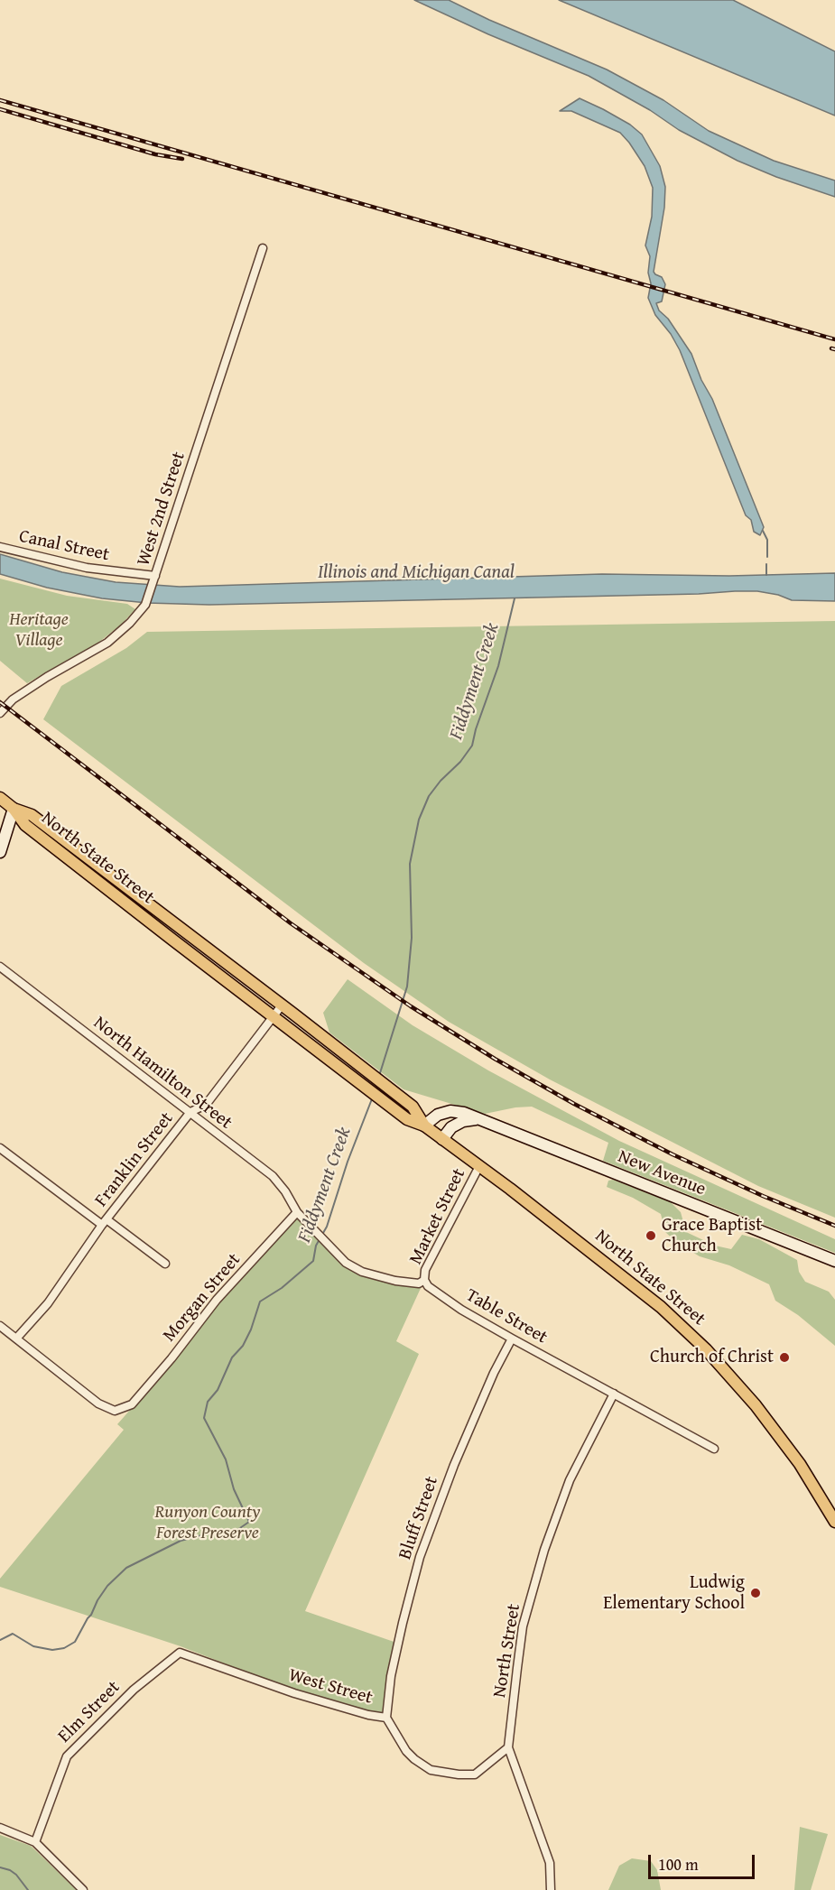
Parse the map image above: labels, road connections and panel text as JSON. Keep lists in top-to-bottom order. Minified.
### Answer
{"streets":{"main road":["North State Street","New Avenue"],"street":["West 2nd Street","Canal Street","North Hamilton Street","Franklin Street","Market Street","Morgan Street","Table Street","Bluff Street","North Street","West Street","Elm Street"]},"crossings":[["West 2nd Street","Canal Street"],["North State Street","Franklin Street"],["North State Street","New Avenue"],["North State Street","Market Street"],["North Hamilton Street","Franklin Street"],["North Hamilton Street","Morgan Street"],["Franklin Street","Morgan Street"],["Market Street","Table Street"],["Table Street","Bluff Street"],["Table Street","North Street"],["Bluff Street","West Street"],["North Street","West Street"],["West Street","Elm Street"]],"water":["Illinois and Michigan Canal","Fiddyment Creek"],"parks":["Heritage Village","Runyon County Forest Preserve"],"places":["Grace Baptist Church","Church of Christ","Ludwig Elementary School"],"scale_bar":"100 m"}
